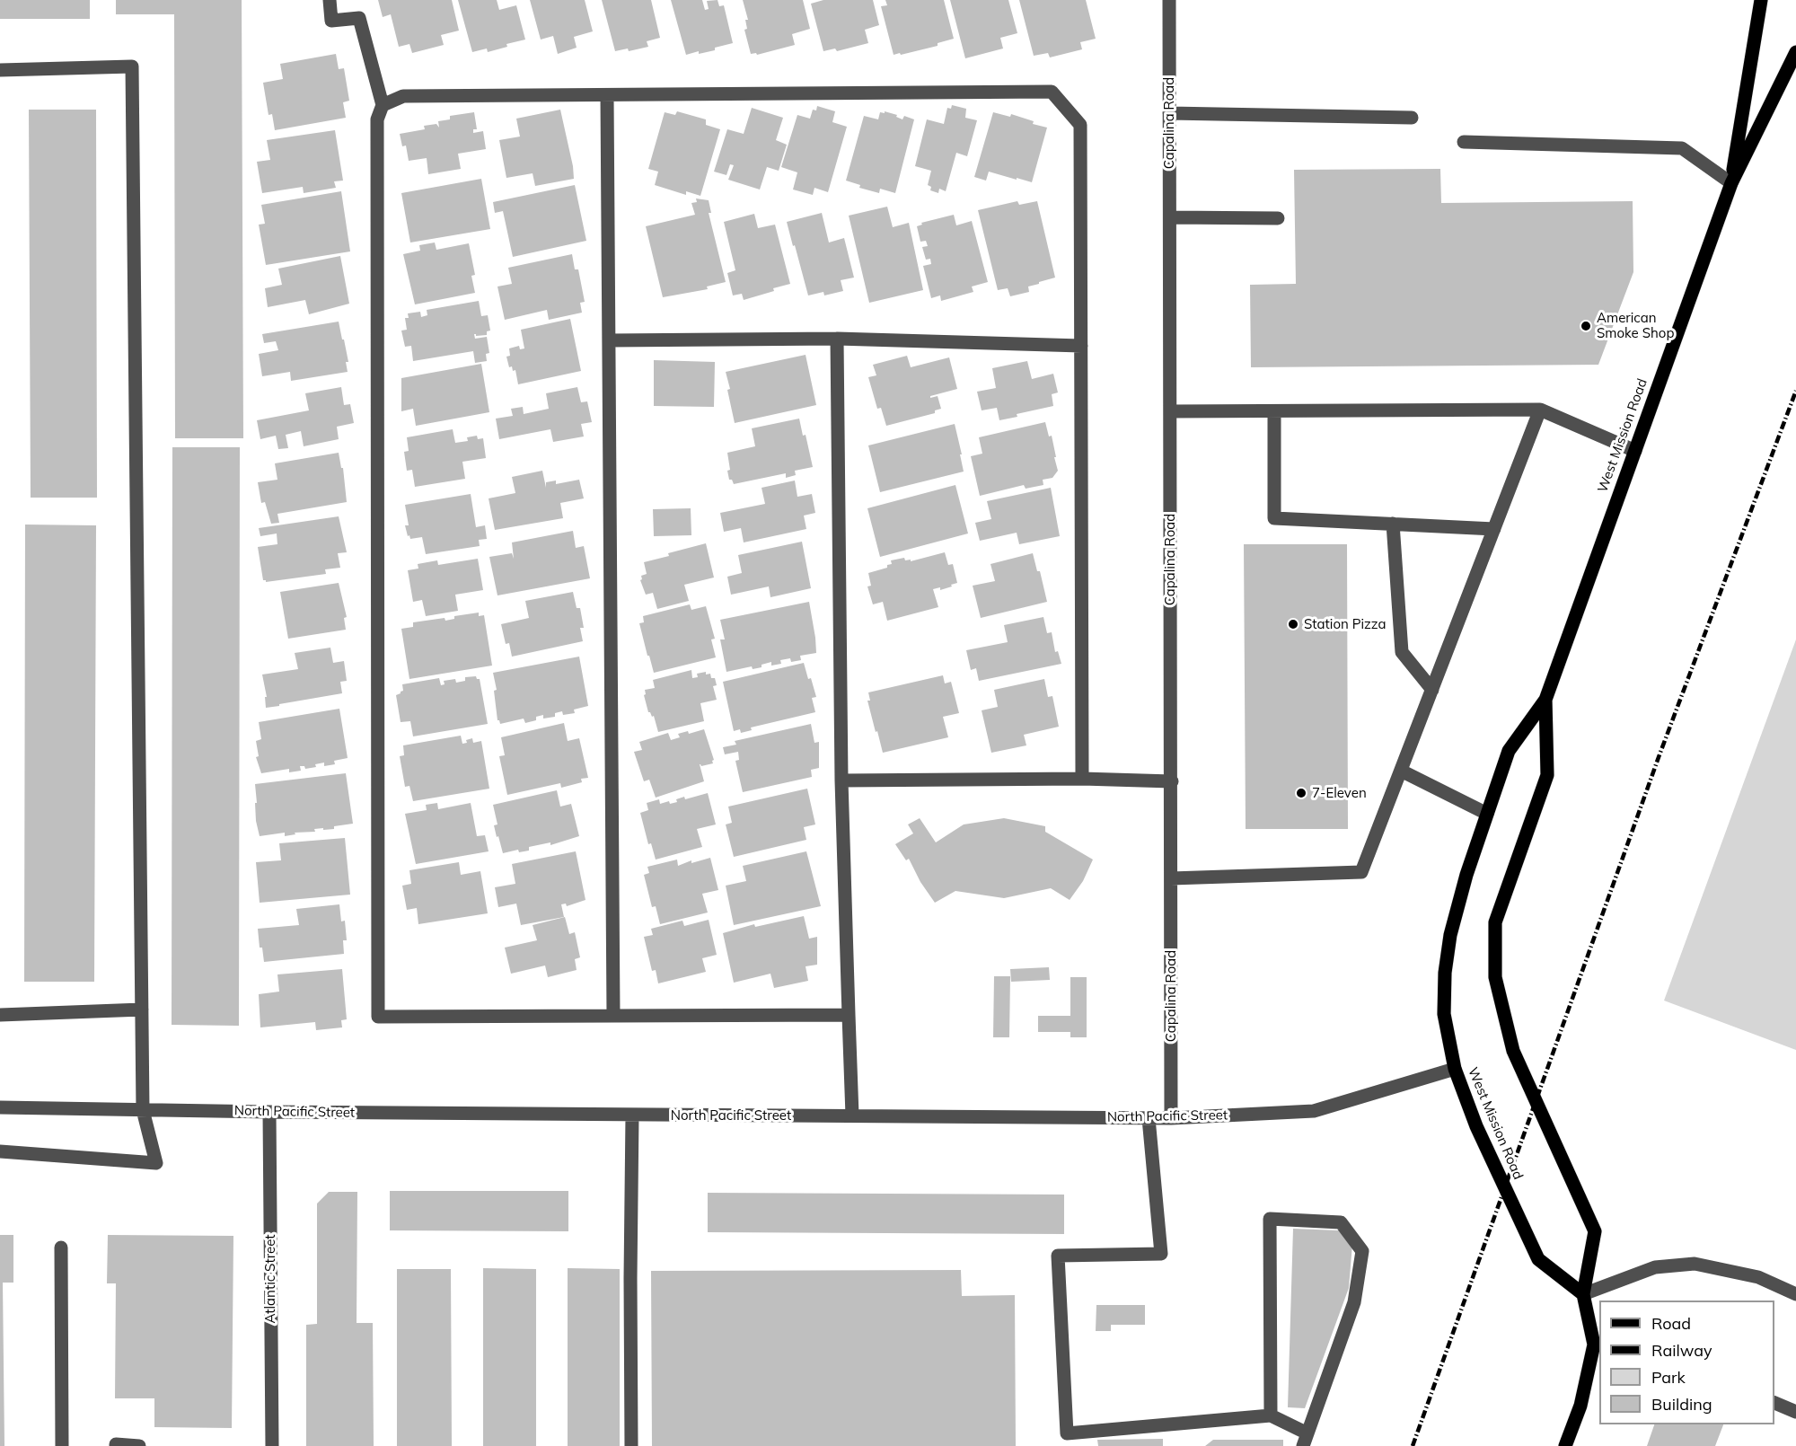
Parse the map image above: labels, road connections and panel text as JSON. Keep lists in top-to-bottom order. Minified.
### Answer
{"streets":{"main road":["West Mission Road"],"street":["Capalina Road","North Pacific Street","Atlantic Street"]},"crossings":[["Capalina Road","North Pacific Street"],["West Mission Road","North Pacific Street"],["North Pacific Street","Atlantic Street"]],"places":["American Smoke Shop","Station Pizza","7-Eleven"],"legend":["Road","Railway","Park","Building"]}
